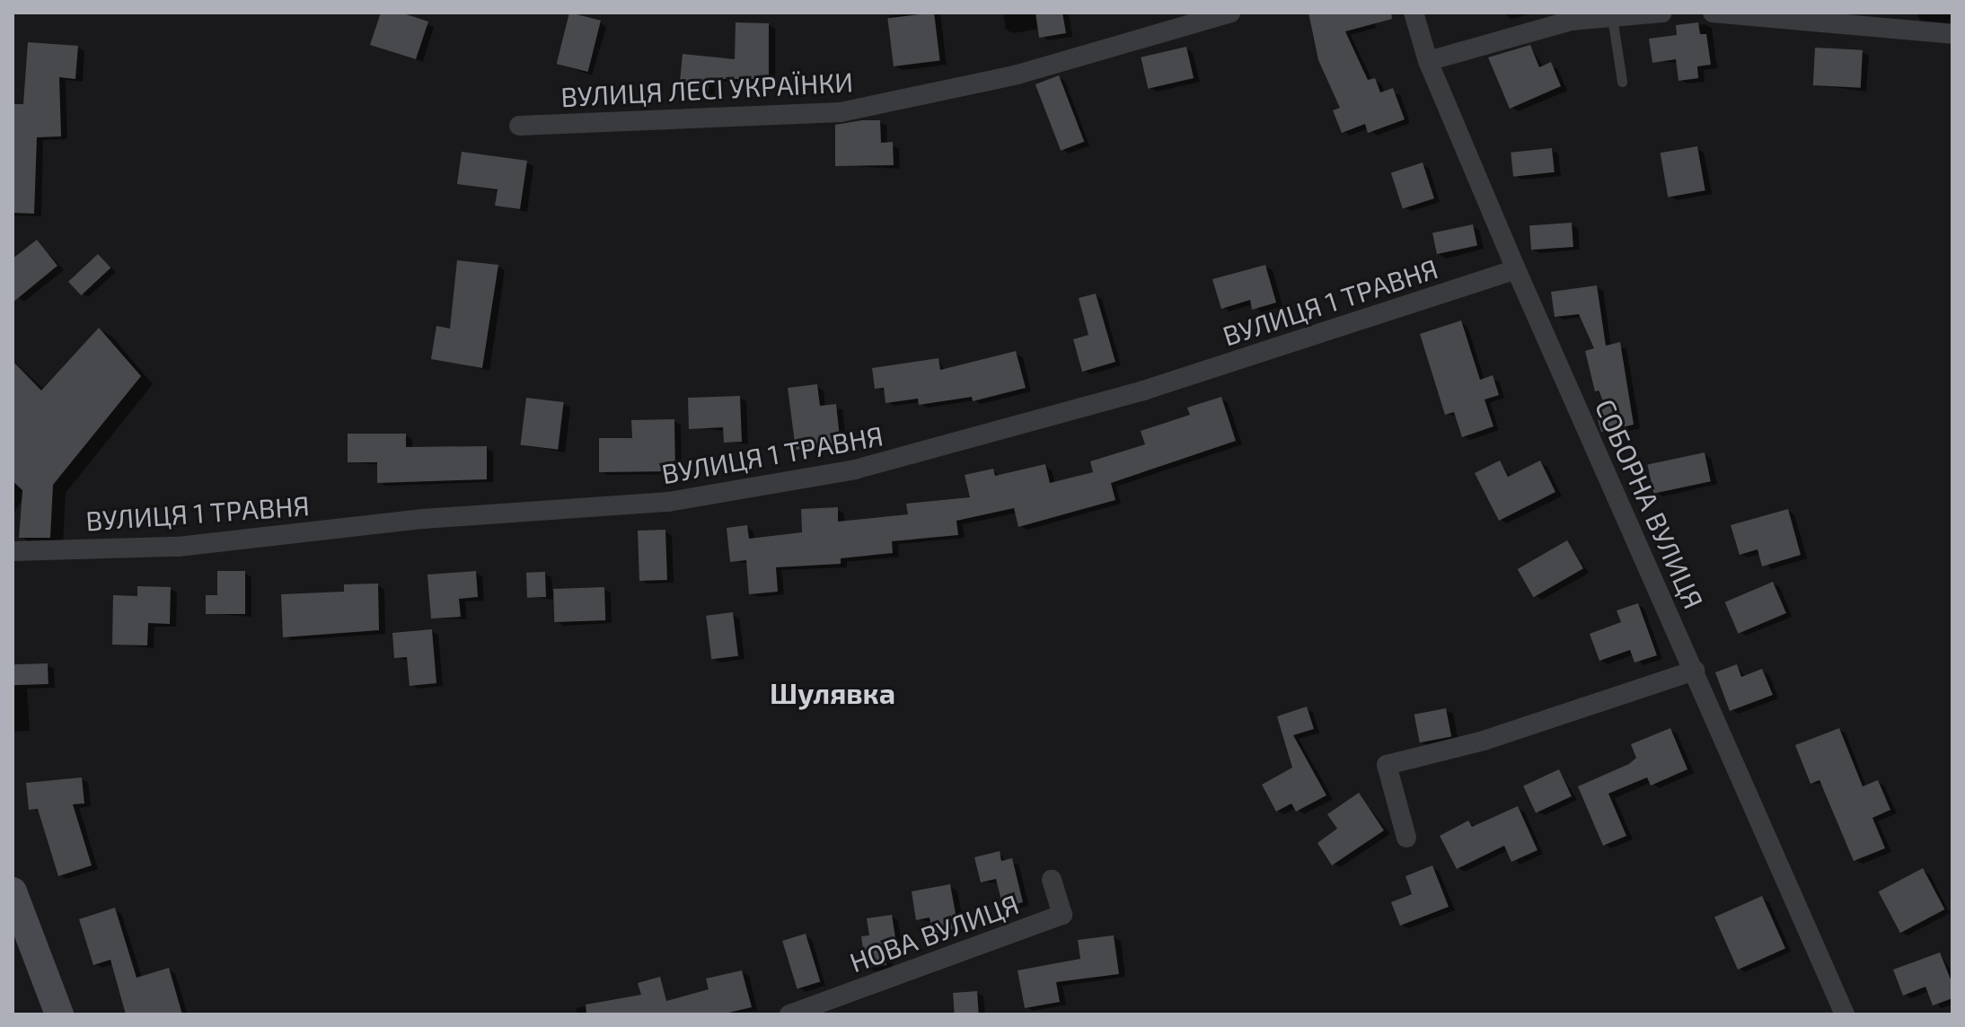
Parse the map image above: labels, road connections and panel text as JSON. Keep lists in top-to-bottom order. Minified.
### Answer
{"streets":{"street":["ВУЛИЦЯ ЛЕСІ УКРАЇНКИ","ВУЛИЦЯ 1 ТРАВНЯ","СОБОРНА ВУЛИЦЯ","НОВА ВУЛИЦЯ"]},"crossings":[["ВУЛИЦЯ 1 ТРАВНЯ","СОБОРНА ВУЛИЦЯ"]],"districts":["Шулявка"]}
